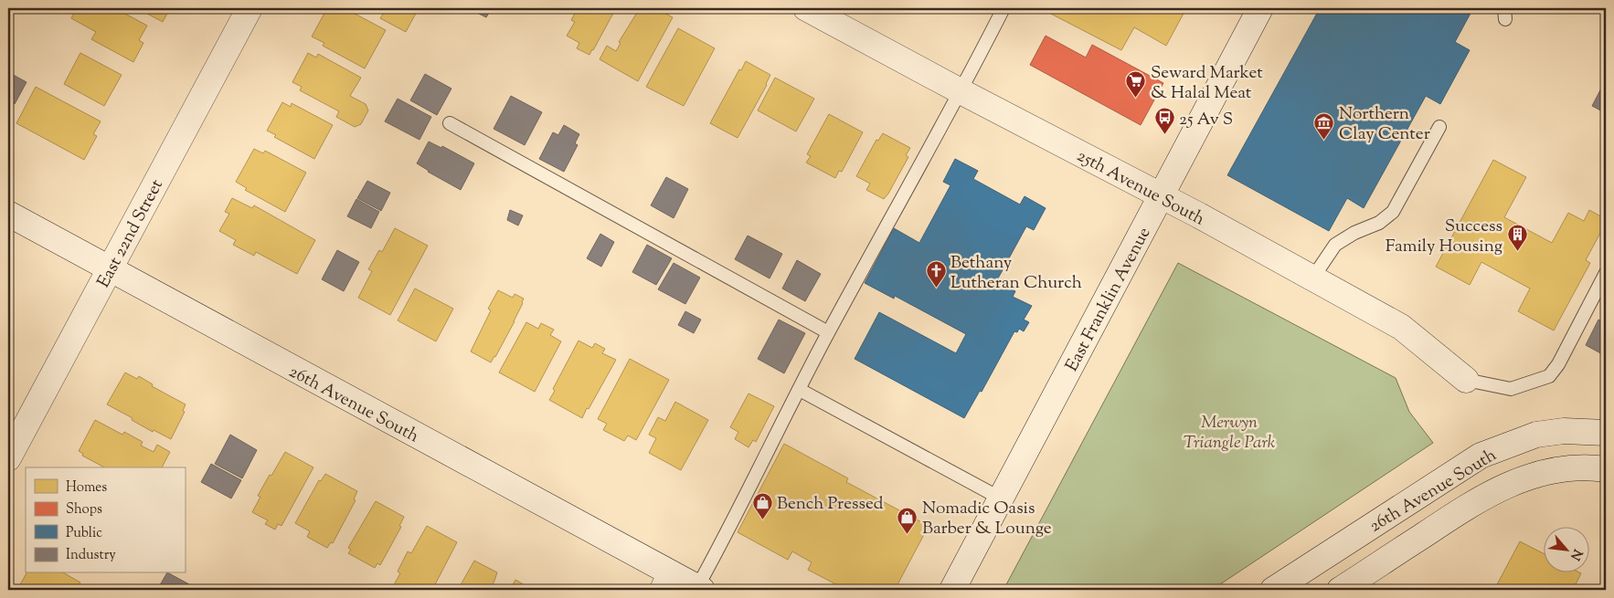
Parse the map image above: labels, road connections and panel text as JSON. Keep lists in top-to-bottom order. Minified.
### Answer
{"streets":{"street":["25th Avenue South","East 22nd Street","East Franklin Avenue","26th Avenue South"]},"crossings":[["25th Avenue South","East Franklin Avenue"],["East 22nd Street","26th Avenue South"]],"parks":["Merwyn Triangle Park"],"places":{"supermarket":["Seward Market & Halal Meat"],"bus stop":["25 Av S"],"museum":["Northern Clay Center"],"building":["Success Family Housing"],"church":["Bethany Lutheran Church"],"shop":["Bench Pressed","Nomadic Oasis Barber & Lounge"]},"legend":["Homes","Shops","Public","Industry"],"north":"bottom right"}
